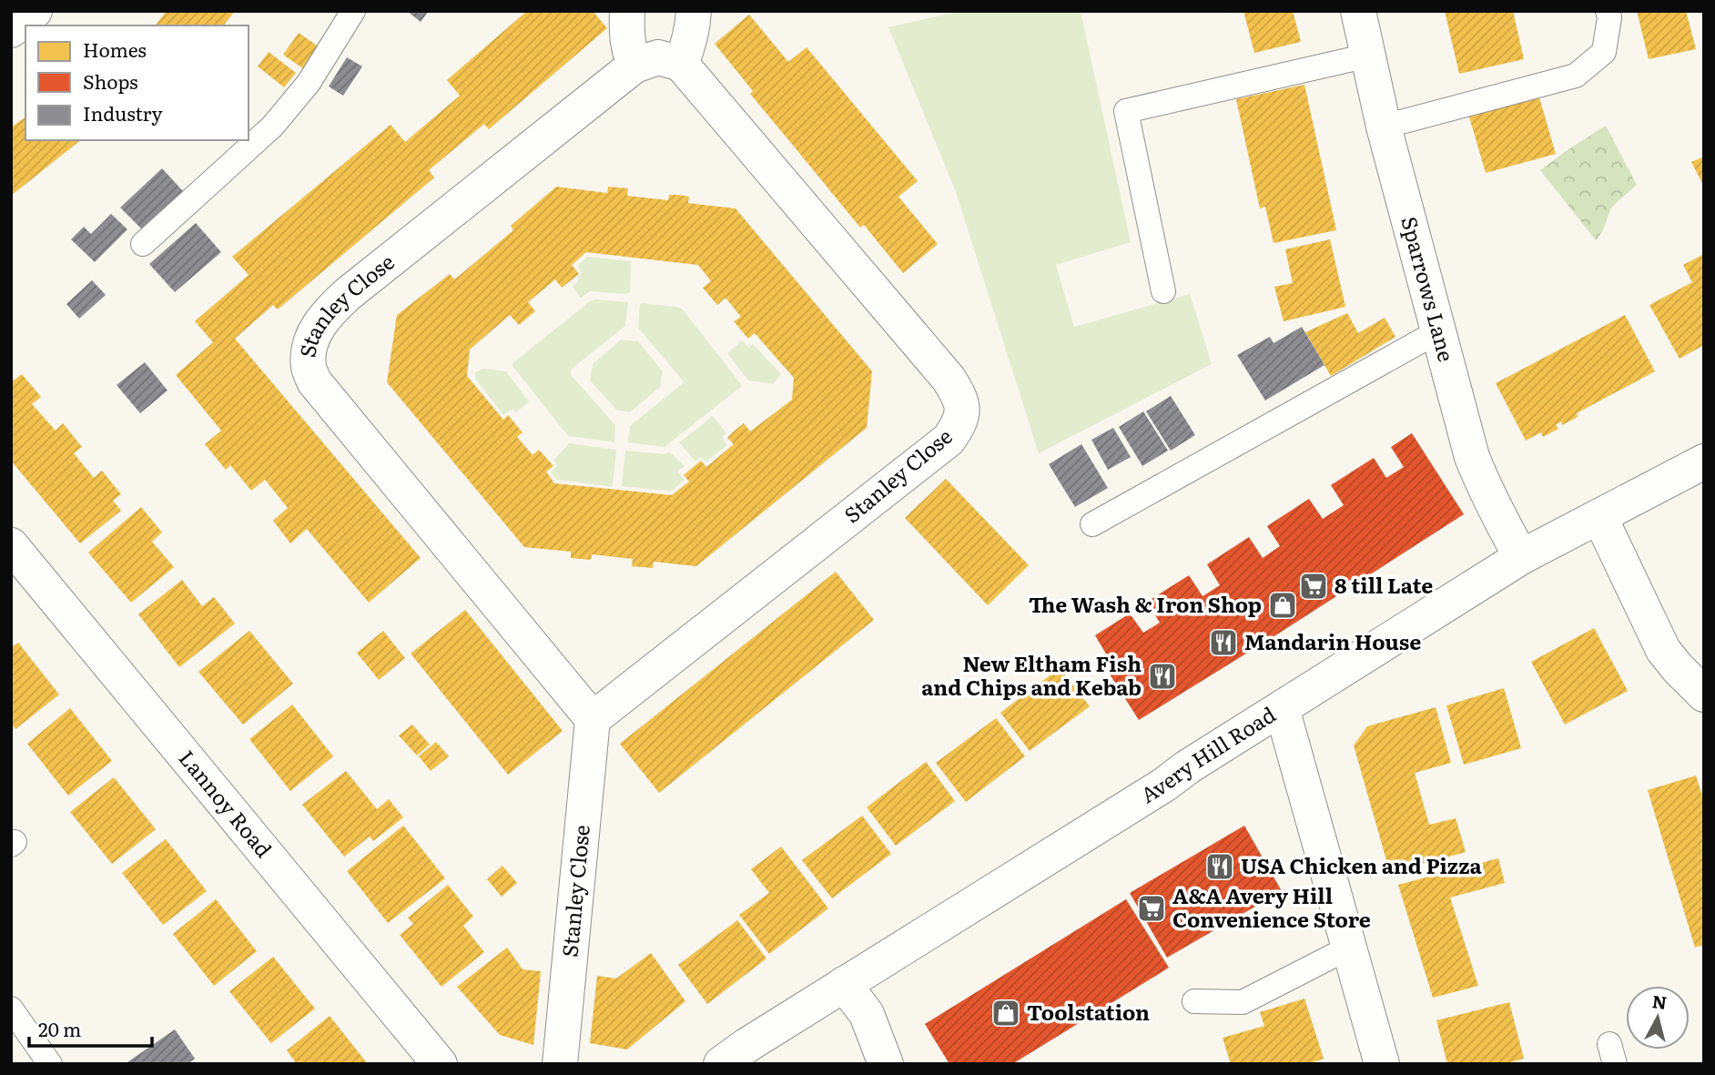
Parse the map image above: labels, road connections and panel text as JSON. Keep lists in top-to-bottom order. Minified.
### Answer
{"streets":{"street":["Sparrows Lane","Stanley Close","Avery Hill Road","Lannoy Road"]},"crossings":[["Sparrows Lane","Avery Hill Road"]],"places":{"supermarket":["8 till Late","A&A Avery Hill Convenience Store"],"shop":["The Wash & Iron Shop","Toolstation"],"restaurant":["Mandarin House","New Eltham Fish and Chips and Kebab","USA Chicken and Pizza"]},"legend":["Homes","Shops","Industry"],"scale_bar":"20 m","north":"top"}
